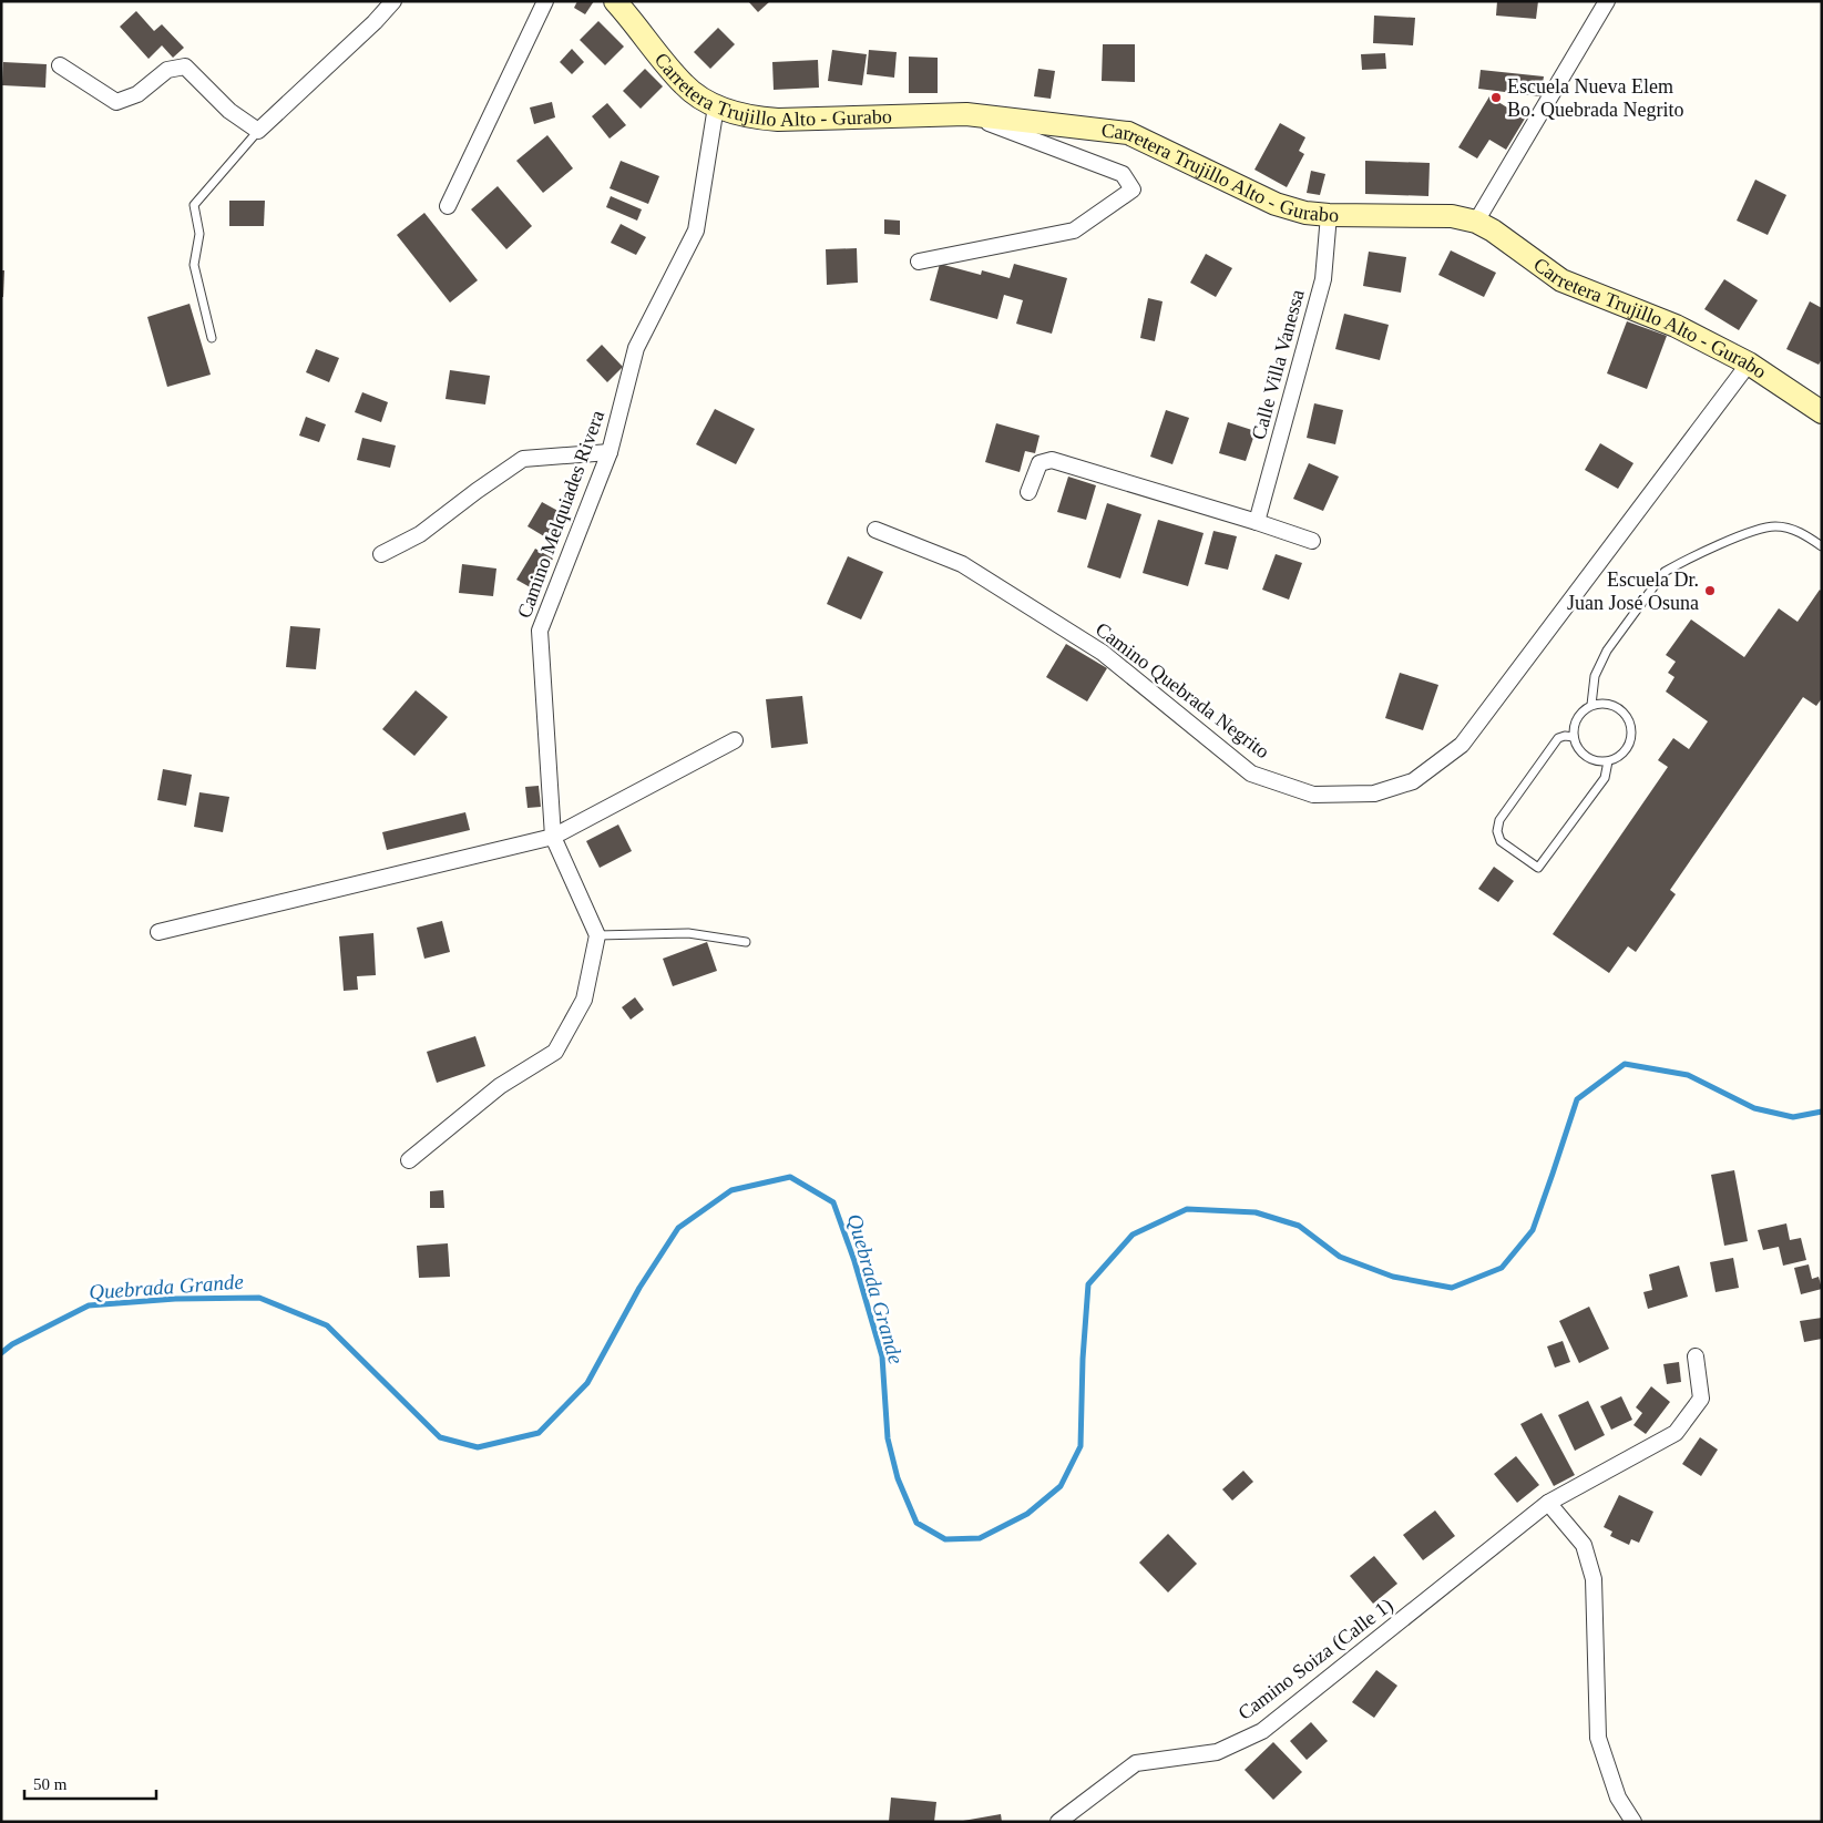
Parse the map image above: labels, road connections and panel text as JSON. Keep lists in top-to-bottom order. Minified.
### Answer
{"streets":{"main road":["Carretera Trujillo Alto - Gurabo"],"street":["Calle Villa Vanessa","Camino Melquiades Rivera","Camino Quebrada Negrito","Camino Soiza (Calle 1)"]},"crossings":[["Carretera Trujillo Alto - Gurabo","Calle Villa Vanessa"],["Carretera Trujillo Alto - Gurabo","Camino Melquiades Rivera"],["Carretera Trujillo Alto - Gurabo","Camino Quebrada Negrito"]],"water":["Quebrada Grande"],"places":["Escuela Nueva Elem Bo. Quebrada Negrito","Escuela Dr. Juan José Osuna"],"scale_bar":"50 m"}
